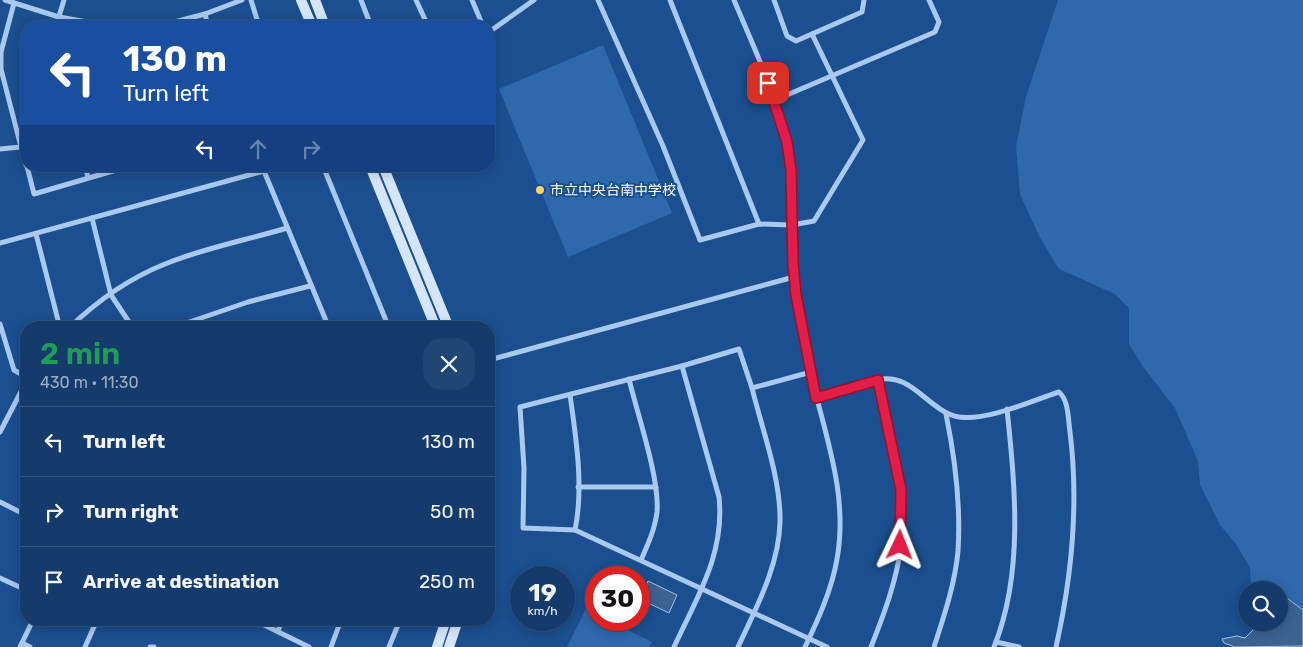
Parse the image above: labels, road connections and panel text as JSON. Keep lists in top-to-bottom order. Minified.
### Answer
{"places":["市立中央台南中学校"],"page":{"turn":["130 m","Turn left"],"heading":["2 min","430 m · 11:30"],"list":[{"name":"Turn left","value":"130 m"},{"name":"Turn right","value":"50 m"},{"name":"Arrive at destination","value":"250 m"}],"speed":"19 km/h","limit":"30"}}
